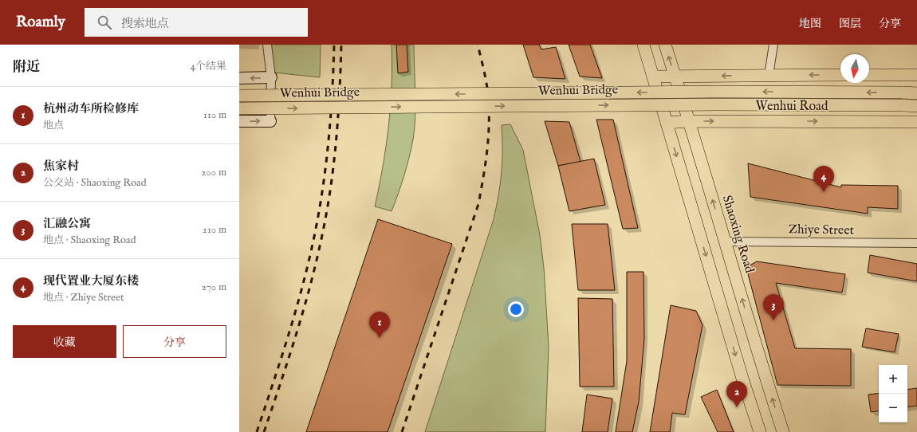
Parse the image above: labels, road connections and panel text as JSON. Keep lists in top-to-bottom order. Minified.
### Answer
{"streets":{"main road":["Wenhui Bridge","Wenhui Road","Shaoxing Road"],"street":["Zhiye Street"]},"crossings":[["Wenhui Road","Shaoxing Road"],["Zhiye Street","Shaoxing Road"]],"north":"bottom","page":{"header":"Roamly","search":"搜索地点","nav":["地图","图层","分享"],"heading":["附近","4个结果"],"list":[{"mark":"1","name":"杭州动车所检修库","note":"地点","value":"110 m"},{"mark":"2","name":"焦家村","note":"公交站 · Shaoxing Road","value":"200 m"},{"mark":"3","name":"汇融公寓","note":"地点 · Shaoxing Road","value":"210 m"},{"mark":"4","name":"现代置业大厦东楼","note":"地点 · Zhiye Street","value":"270 m"}],"pins":["4","3","1","2"],"buttons":["收藏","分享"],"map_buttons":["+","−"]}}
